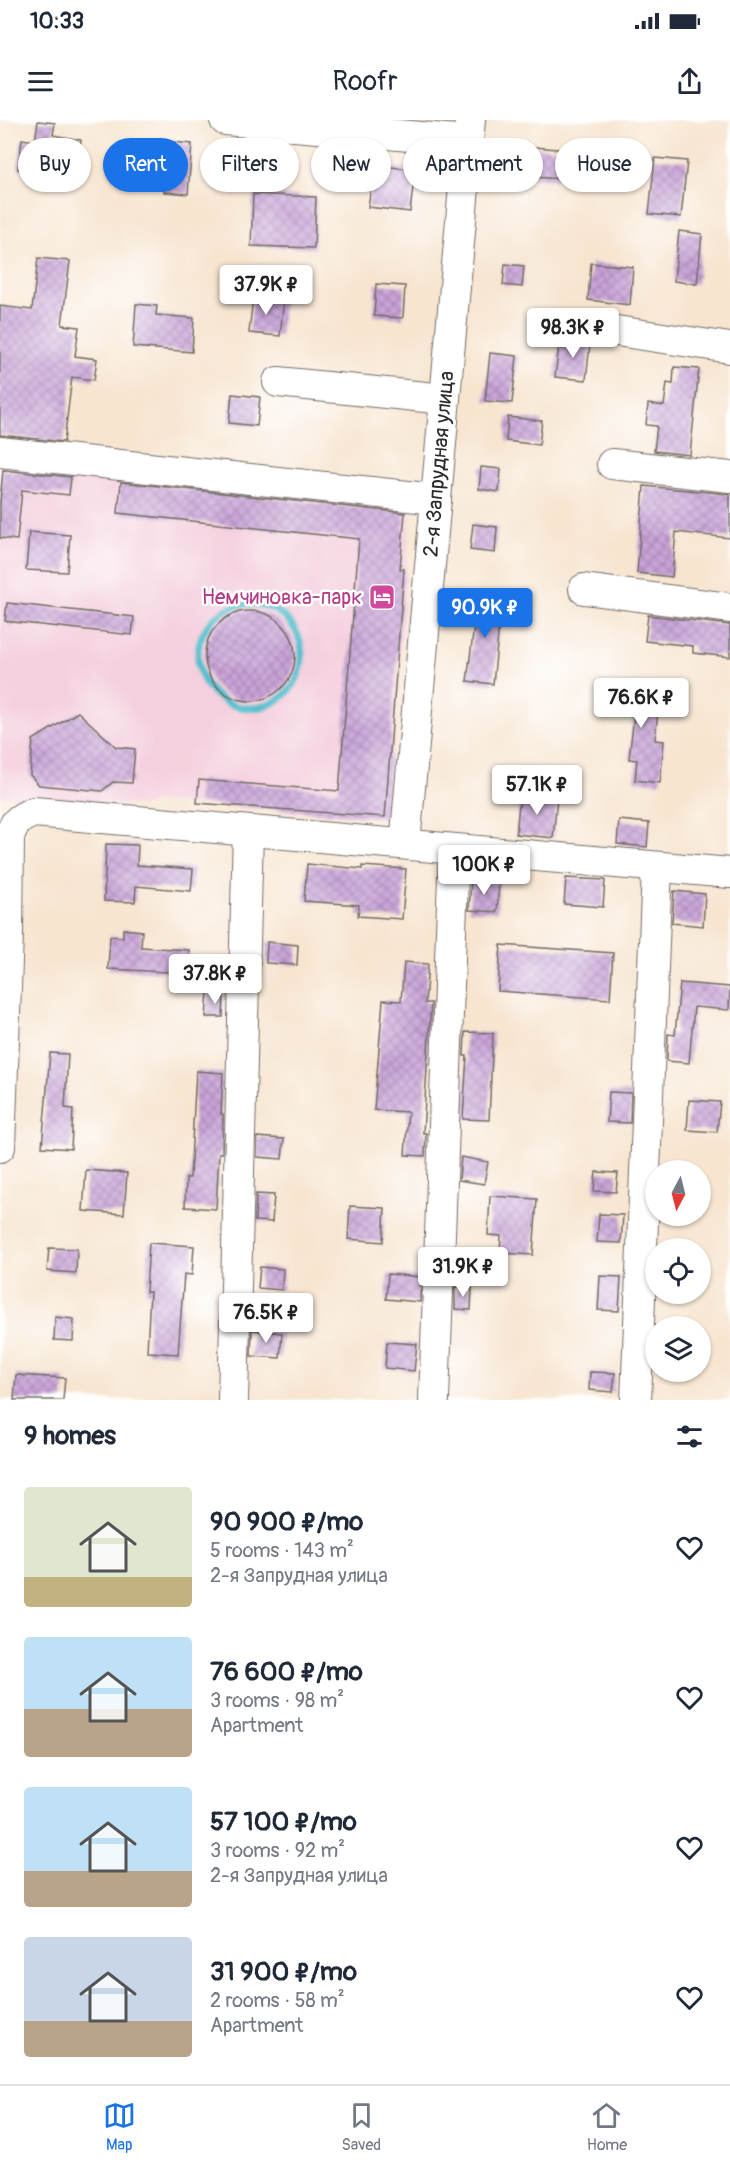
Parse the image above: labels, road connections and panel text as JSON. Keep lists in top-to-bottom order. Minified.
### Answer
{"streets":{"street":["2-я Запрудная улица"]},"places":{"hotel":["Немчиновка-парк"]},"north":"bottom","page":{"status":"10:33","header":"Roofr","chip":["Buy","Rent","Filters","New","Apartment","House"],"price":["37.9K ₽","98.3K ₽","90.9K ₽","76.6K ₽","57.1K ₽","100K ₽","37.8K ₽","31.9K ₽","76.5K ₽"],"heading":"9 homes","list":[{"name":"90 900 ₽/mo","note":"5 rooms · 143 m² · 2-я Запрудная улица"},{"name":"76 600 ₽/mo","note":"3 rooms · 98 m² · Apartment"},{"name":"57 100 ₽/mo","note":"3 rooms · 92 m² · 2-я Запрудная улица"},{"name":"31 900 ₽/mo","note":"2 rooms · 58 m² · Apartment"}],"tabs":["Map","Saved","Home"]}}
